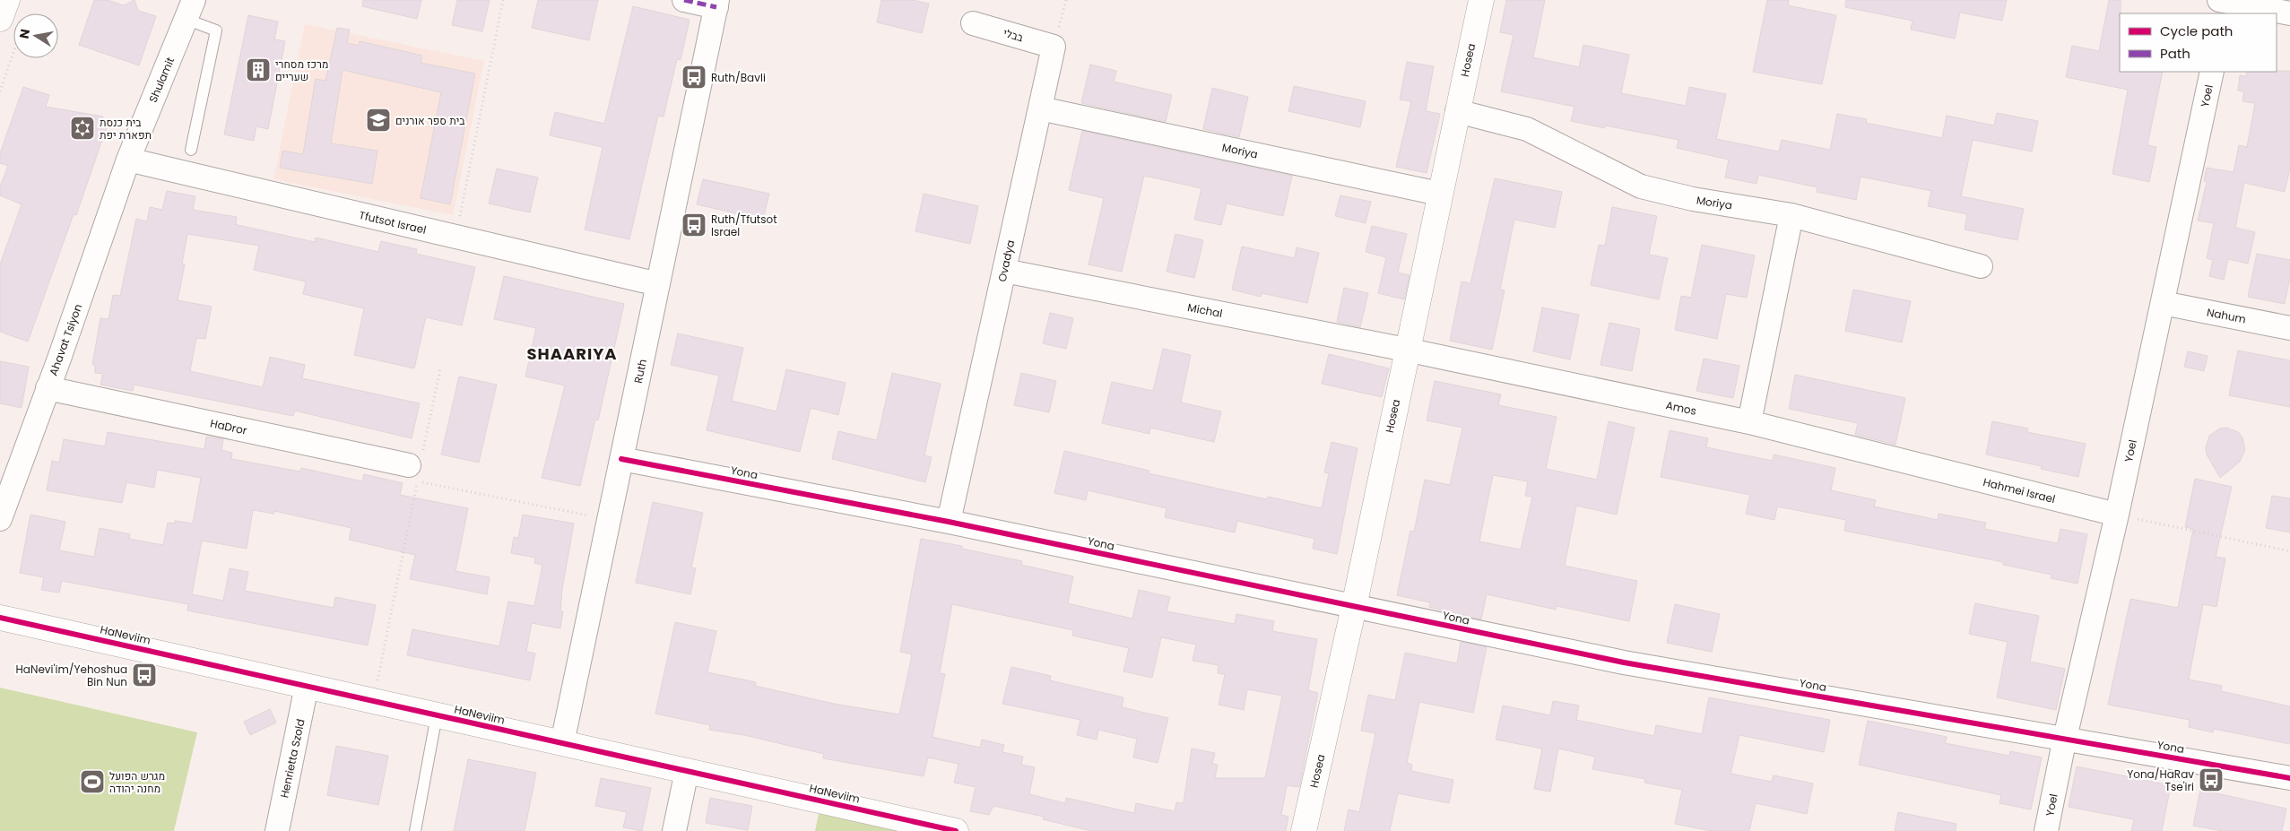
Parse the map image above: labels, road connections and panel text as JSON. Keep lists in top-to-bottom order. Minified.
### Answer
{"streets":{"street":["בבלי","Hosea","Shulamit","Yoel","Moriya","Tfutsot Israel","Ovadya","Michal","Nahum","Ahavat Tsiyon","Ruth","Amos","HaDror","Yona","Hahmei Israel","HaNeviim","Henrietta Szold"]},"crossings":[["בבלי","Ovadya"],["Hosea","Moriya"],["Hosea","Michal"],["Hosea","Amos"],["Hosea","Yona"],["Shulamit","Tfutsot Israel"],["Shulamit","Ahavat Tsiyon"],["Yoel","Nahum"],["Yoel","Yona"],["Yoel","Hahmei Israel"],["Moriya","Ovadya"],["Tfutsot Israel","Ahavat Tsiyon"],["Tfutsot Israel","Ruth"],["Ovadya","Michal"],["Ovadya","Yona"],["Michal","Amos"],["Ahavat Tsiyon","HaDror"],["Ruth","Yona"],["Ruth","HaNeviim"],["Amos","Hahmei Israel"],["HaNeviim","Henrietta Szold"]],"districts":["SHAARIYA"],"places":{"building":["מרכז מסחרי שעריים"],"bus stop":["Ruth/Bavli","Ruth/Tfutsot Israel","HaNevi'im/Yehoshua Bin Nun","Yona/HaRav Tse'iri"],"school or university":["בית ספר אורנים"],"synagogue":["בית כנסת תפארת יפת"],"sports":["מגרש הפועל מחנה יהודה"]},"legend":["Cycle path","Path"],"north":"left"}
